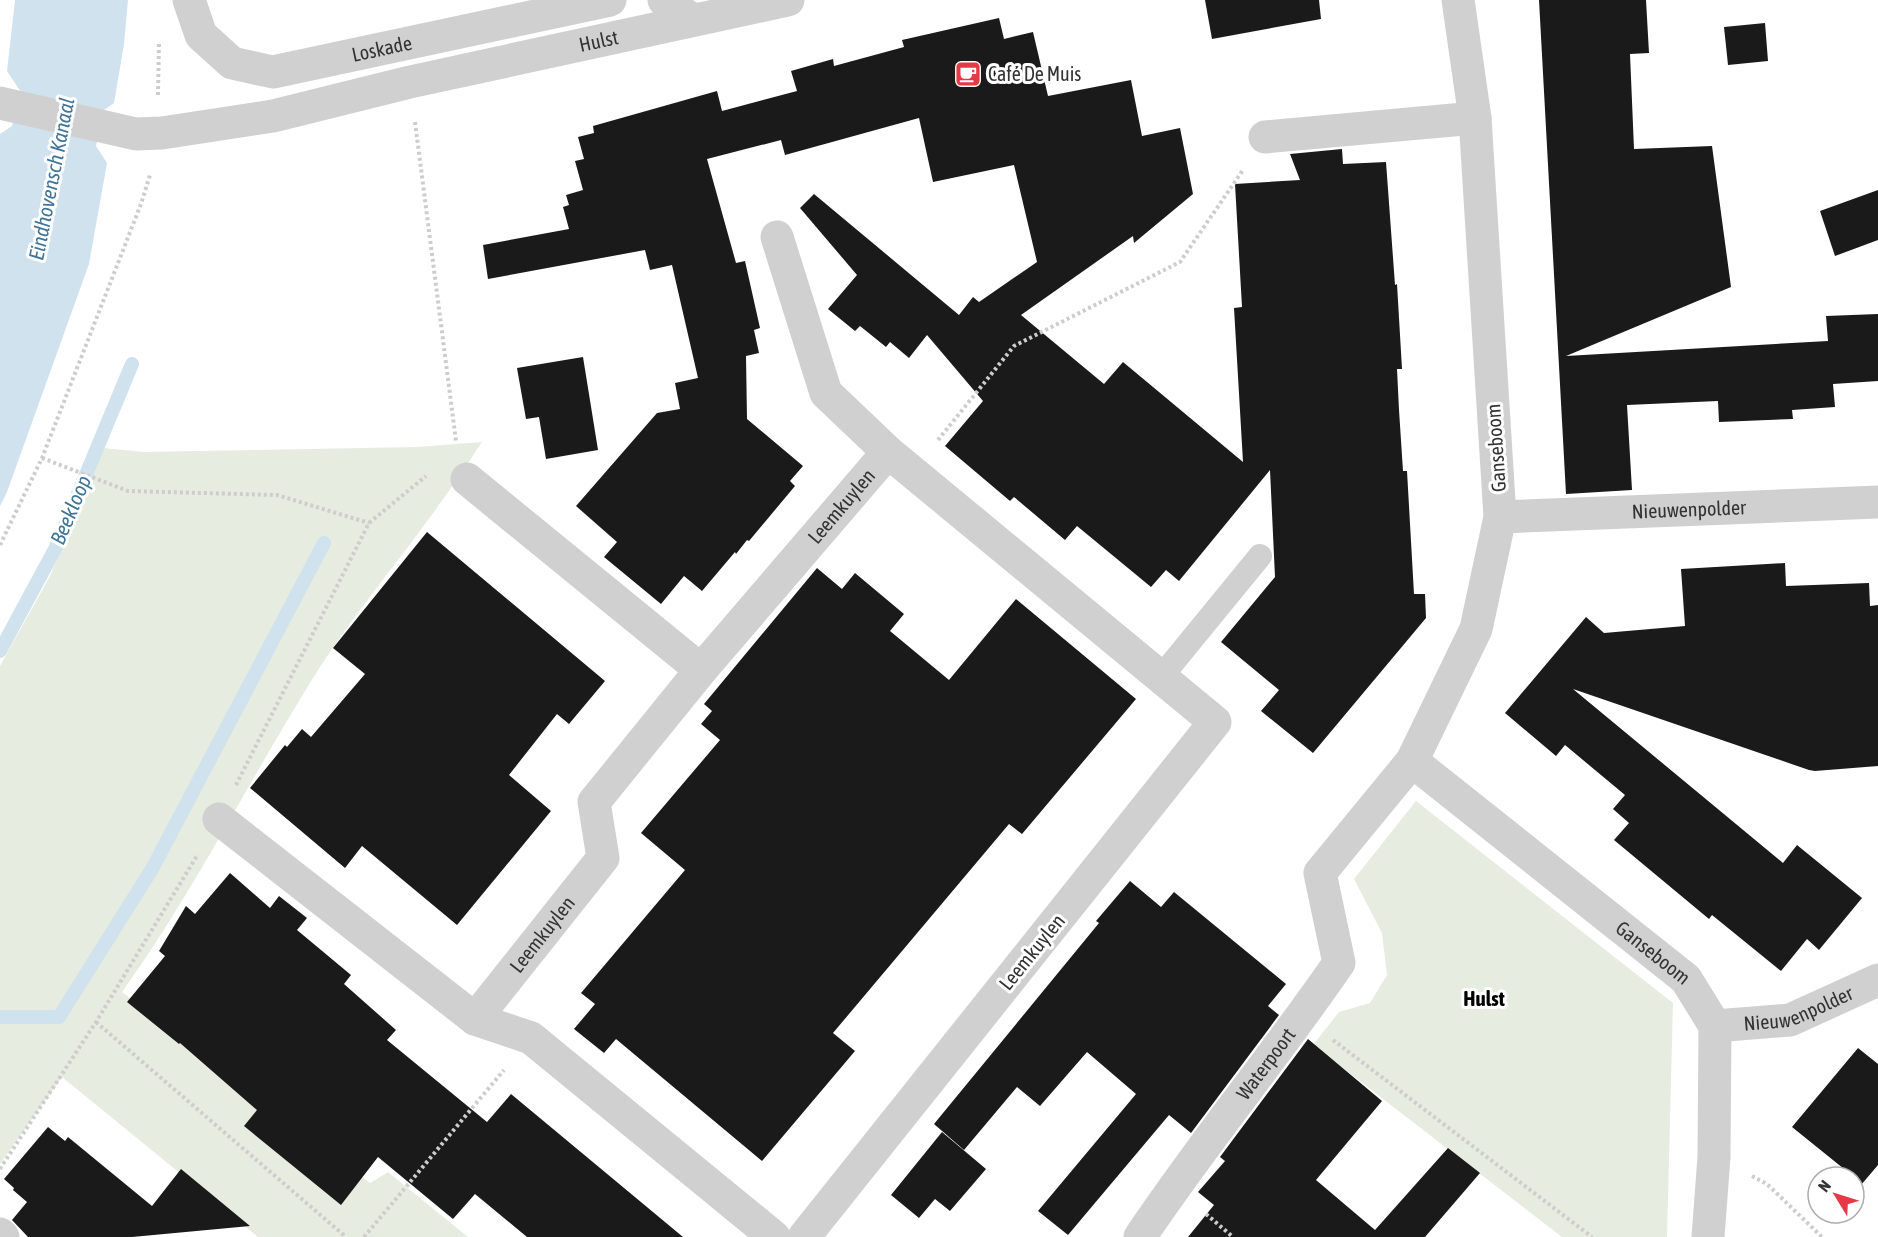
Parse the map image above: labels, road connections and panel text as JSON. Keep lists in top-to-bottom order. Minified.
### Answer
{"streets":{"street":["Hulst","Loskade","Ganseboom","Leemkuylen","Nieuwenpolder","Waterpoort"]},"crossings":[["Ganseboom","Nieuwenpolder"],["Ganseboom","Waterpoort"]],"districts":["Hulst"],"water":["Eindhovensch Kanaal","Beekloop"],"places":{"cafe":["Café De Muis"]},"north":"top left"}
